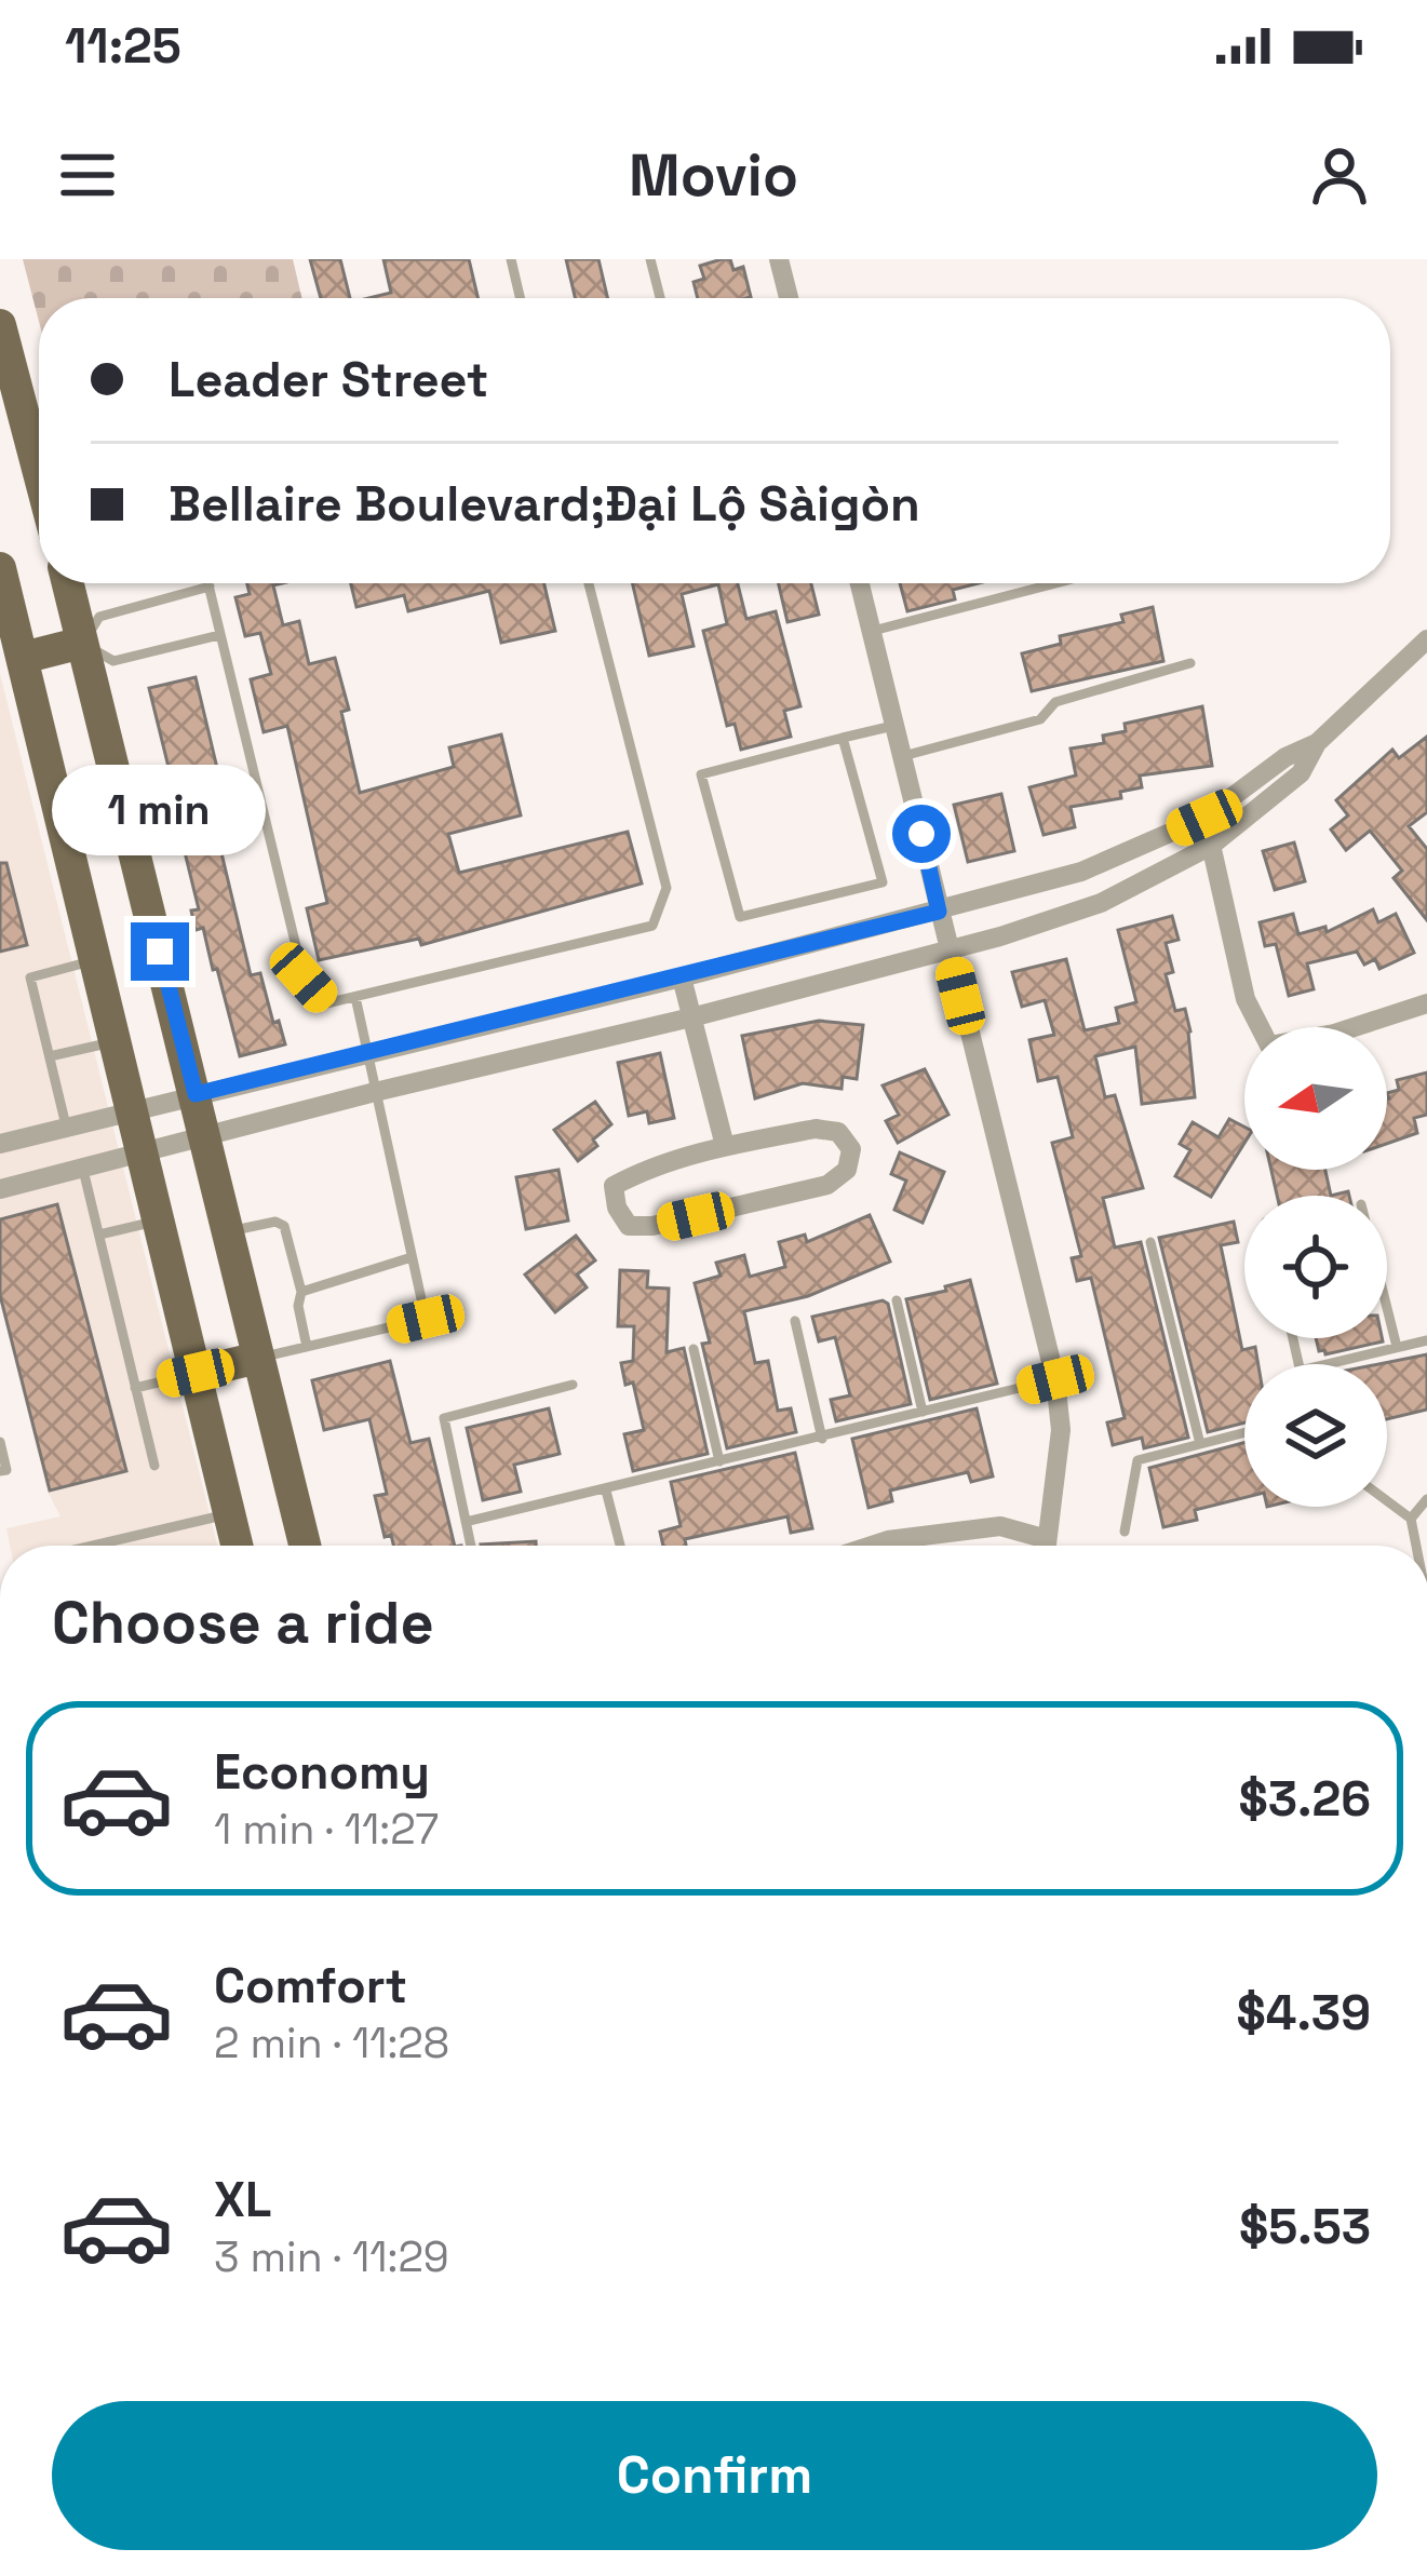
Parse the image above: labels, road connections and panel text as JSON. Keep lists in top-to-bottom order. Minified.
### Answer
{"north":"left","page":{"status":"11:25","header":"Movio","banner":["Leader Street","Bellaire Boulevard;Đại Lộ Sàigòn"],"bubble":"1 min","heading":"Choose a ride","list":[{"name":"Economy","note":"1 min · 11:27","value":"$3.26"},{"name":"Comfort","note":"2 min · 11:28","value":"$4.39"},{"name":"XL","note":"3 min · 11:29","value":"$5.53"}],"buttons":"Confirm"}}
